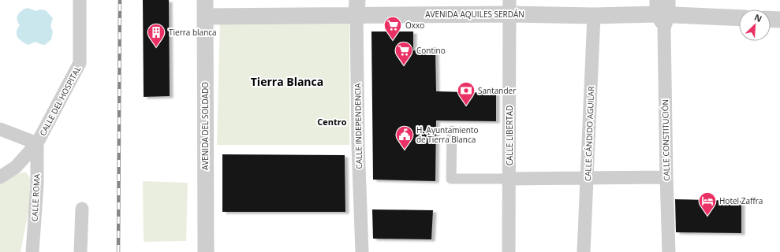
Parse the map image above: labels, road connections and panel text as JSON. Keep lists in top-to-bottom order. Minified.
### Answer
{"streets":{"street":["AVENIDA AQUILES SERDÁN","CALLE DEL HOSPITAL","AVENIDA DEL SOLDADO","CALLE INDEPENDENCIA","CALLE CÁNDIDO AGUILAR","CALLE LIBERTAD","CALLE CONSTITUCIÓN","CALLE ROMA"]},"crossings":[["AVENIDA AQUILES SERDÁN","AVENIDA DEL SOLDADO"],["AVENIDA AQUILES SERDÁN","CALLE INDEPENDENCIA"],["AVENIDA AQUILES SERDÁN","CALLE CÁNDIDO AGUILAR"],["AVENIDA AQUILES SERDÁN","CALLE LIBERTAD"],["AVENIDA AQUILES SERDÁN","CALLE CONSTITUCIÓN"],["CALLE DEL HOSPITAL","CALLE ROMA"]],"districts":["Tierra Blanca","Centro"],"places":{"supermarket":["Oxxo","Contino"],"building":["Tierra blanca"],"bank":["Santander"],"public building":["H. Ayuntamiento de Tierra Blanca"],"hotel":["Hotel Zaffra"]},"north":"top right"}
